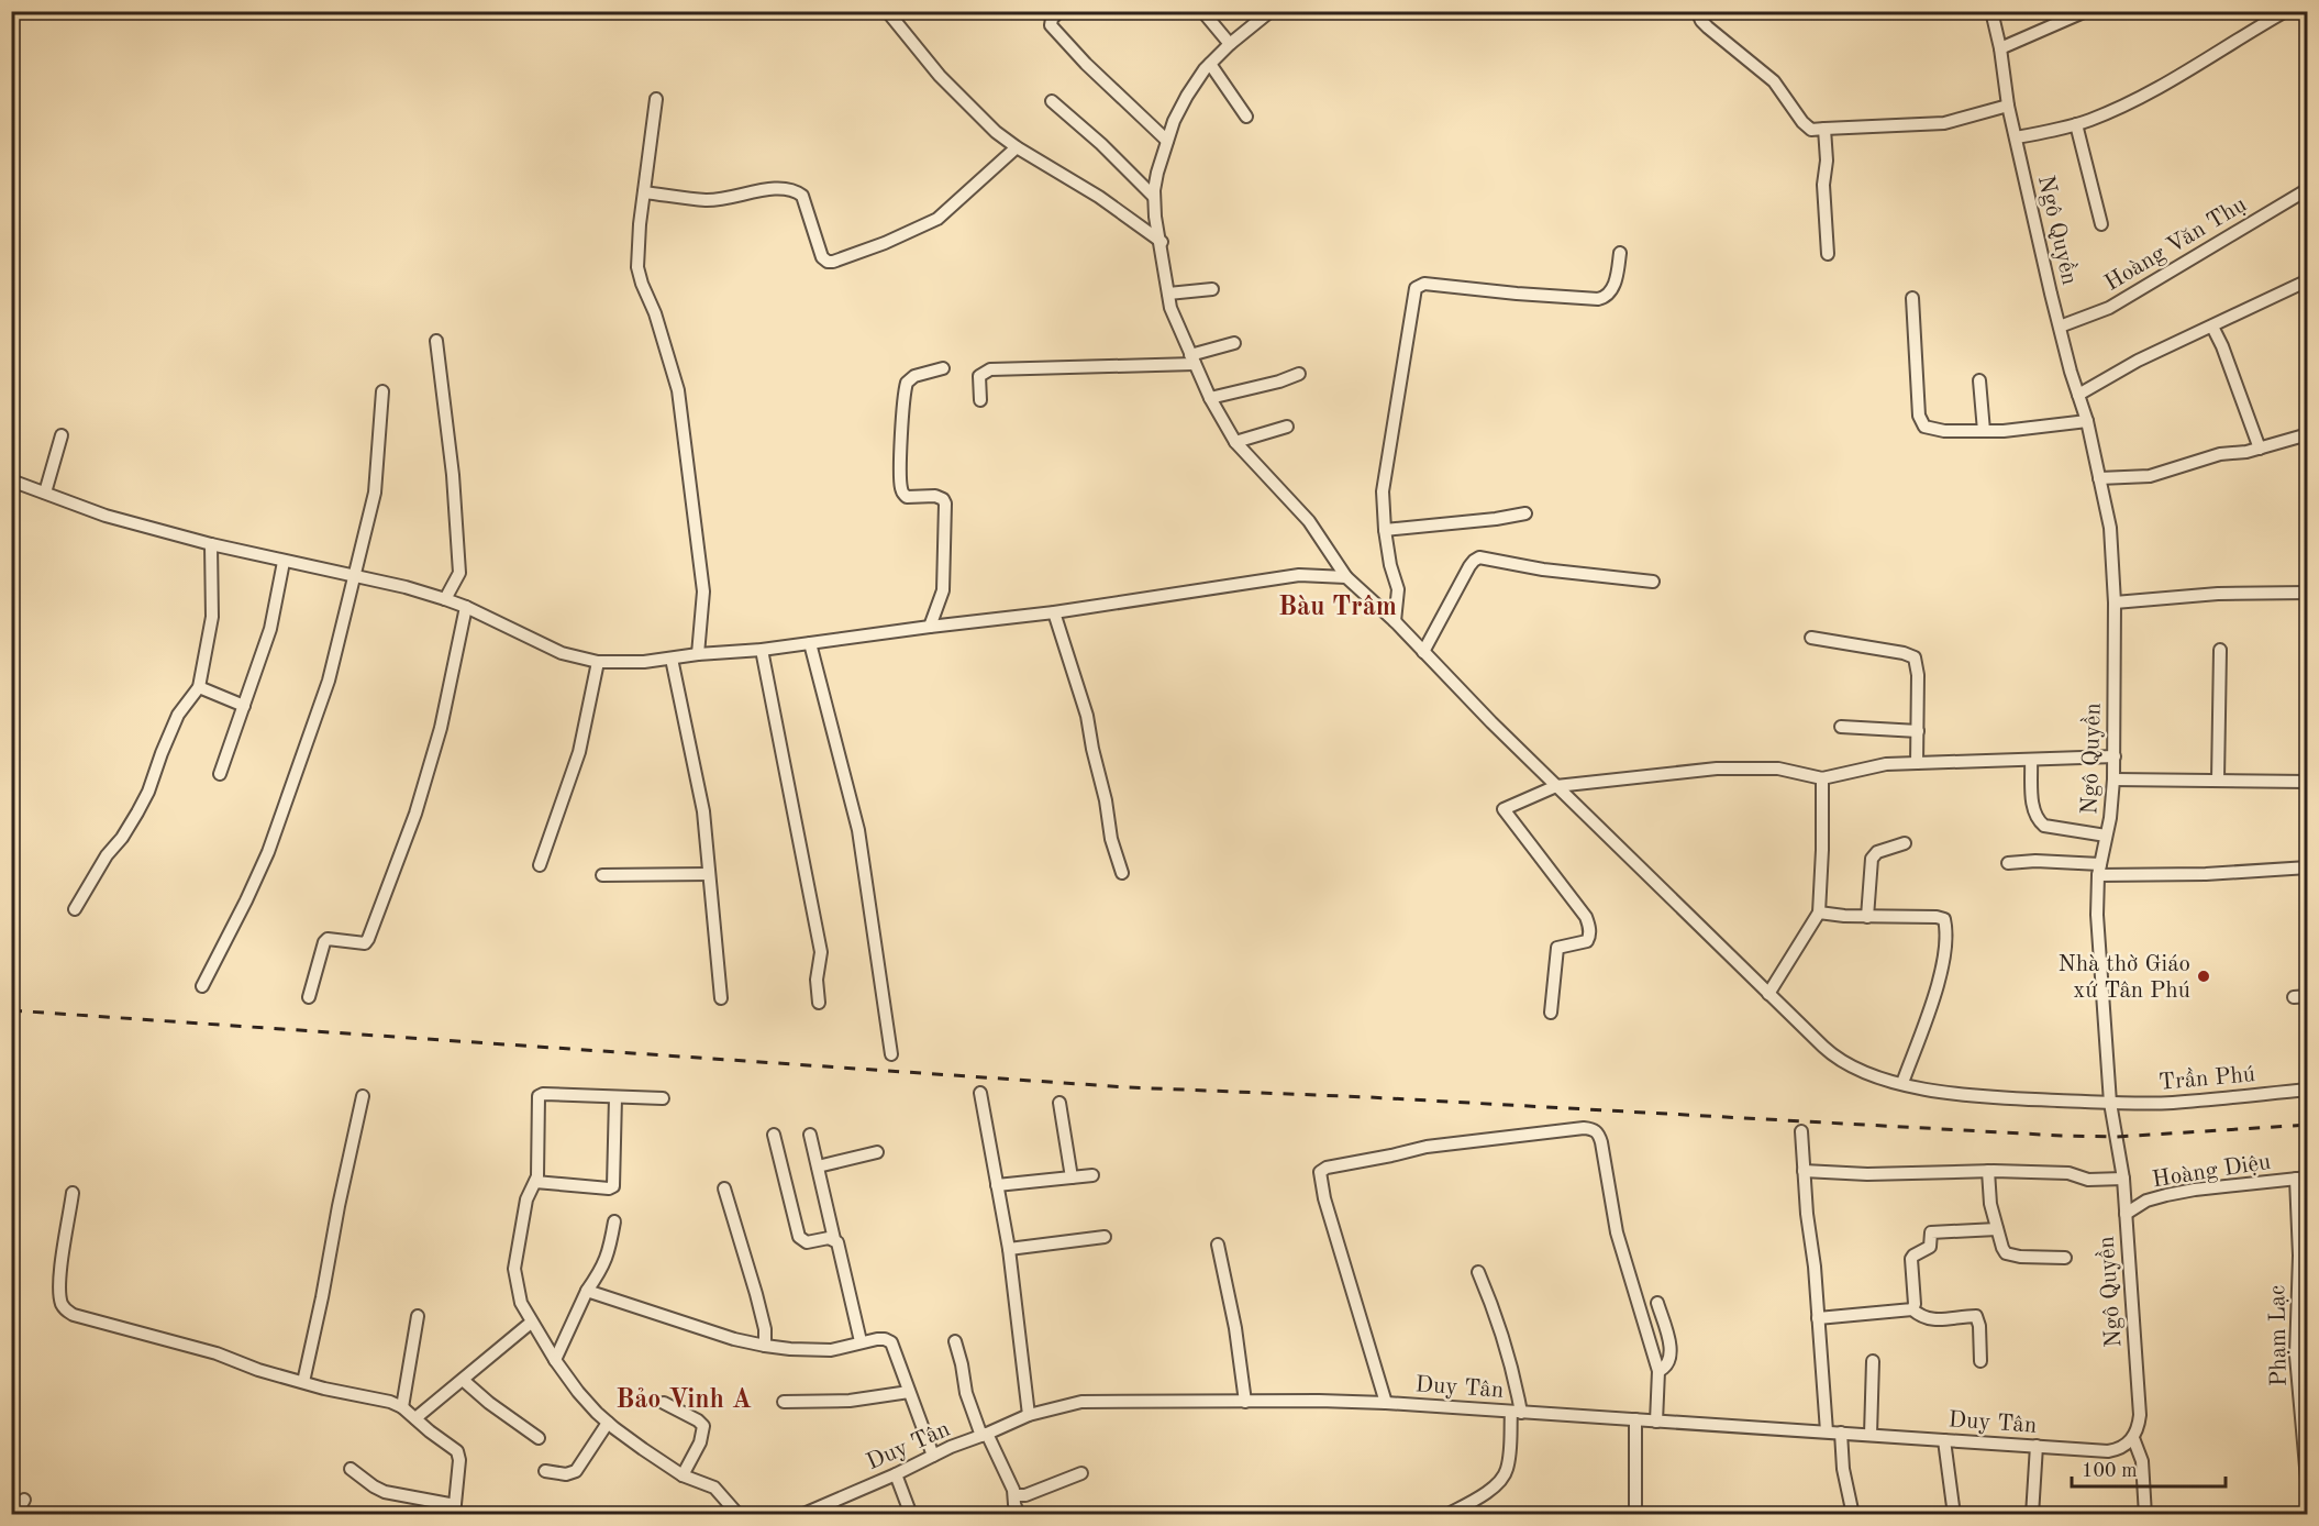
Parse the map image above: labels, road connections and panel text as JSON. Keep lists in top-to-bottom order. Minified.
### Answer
{"streets":{"street":["Ngô Quyền","Hoàng Văn Thụ","Trần Phú","Hoàng Diệu","Phạm Lạc","Duy Tân"]},"crossings":[["Ngô Quyền","Hoàng Văn Thụ"],["Ngô Quyền","Trần Phú"],["Ngô Quyền","Hoàng Diệu"],["Ngô Quyền","Duy Tân"],["Hoàng Diệu","Phạm Lạc"]],"districts":["Bàu Trâm","Bảo Vinh A"],"places":["Nhà thờ Giáo xứ Tân Phú"],"scale_bar":"100 m"}
